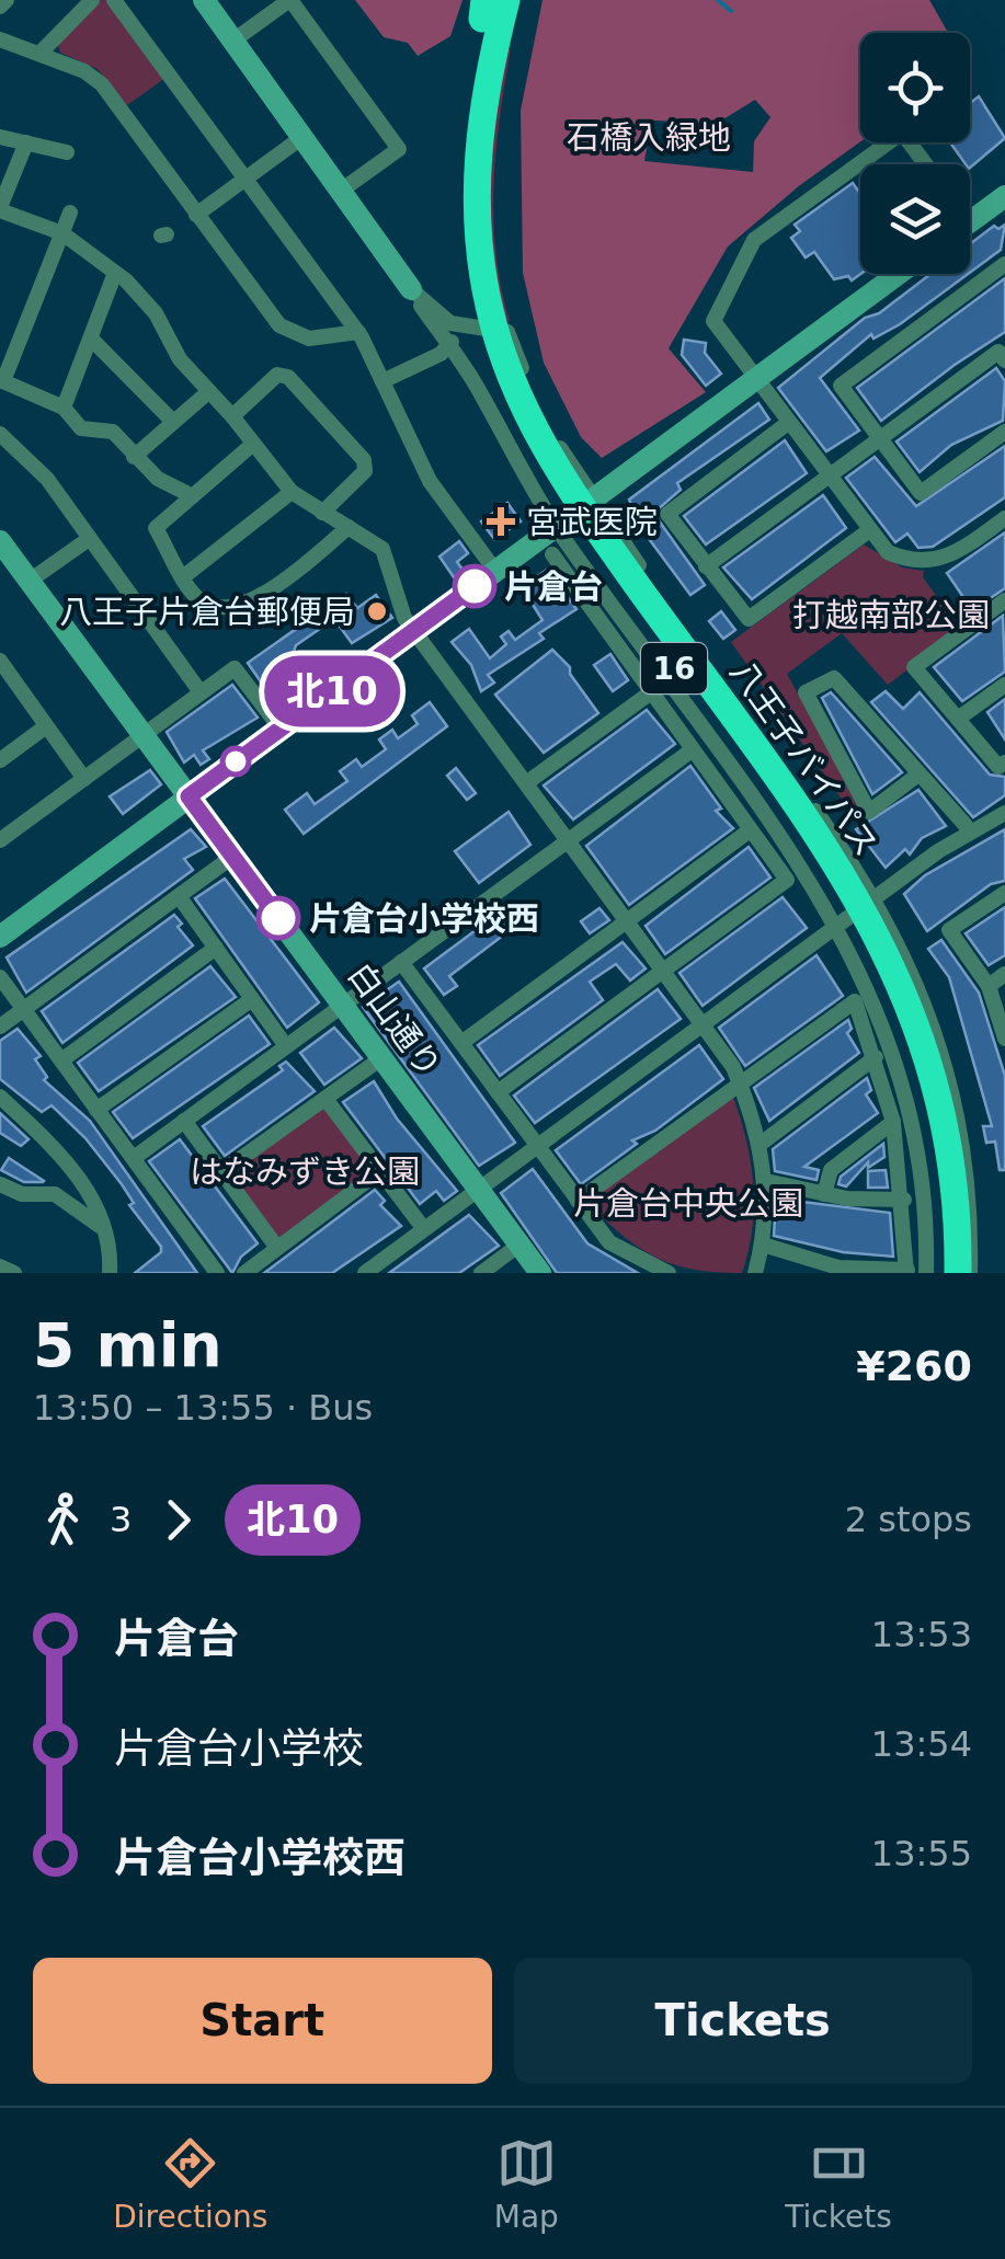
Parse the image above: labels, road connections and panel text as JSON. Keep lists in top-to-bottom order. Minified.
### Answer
{"streets":{"highway":["16","八王子バイパス"],"street":["白山通り"]},"parks":["石橋入緑地","打越南部公園","はなみずき公園","片倉台中央公園"],"places":{"health":["宮武医院"],"other":["片倉台","八王子片倉台郵便局","片倉台小学校西"]},"lines":["bus line 北10"],"page":{"on_map":"北10","heading":["5 min","13:50 – 13:55 · Bus","¥260"],"legs":["3","北10","2 stops"],"list":[{"name":"片倉台","value":"13:53"},{"name":"片倉台小学校","value":"13:54"},{"name":"片倉台小学校西","value":"13:55"}],"buttons":["Start","Tickets"],"tabs":["Directions","Map","Tickets"]}}
